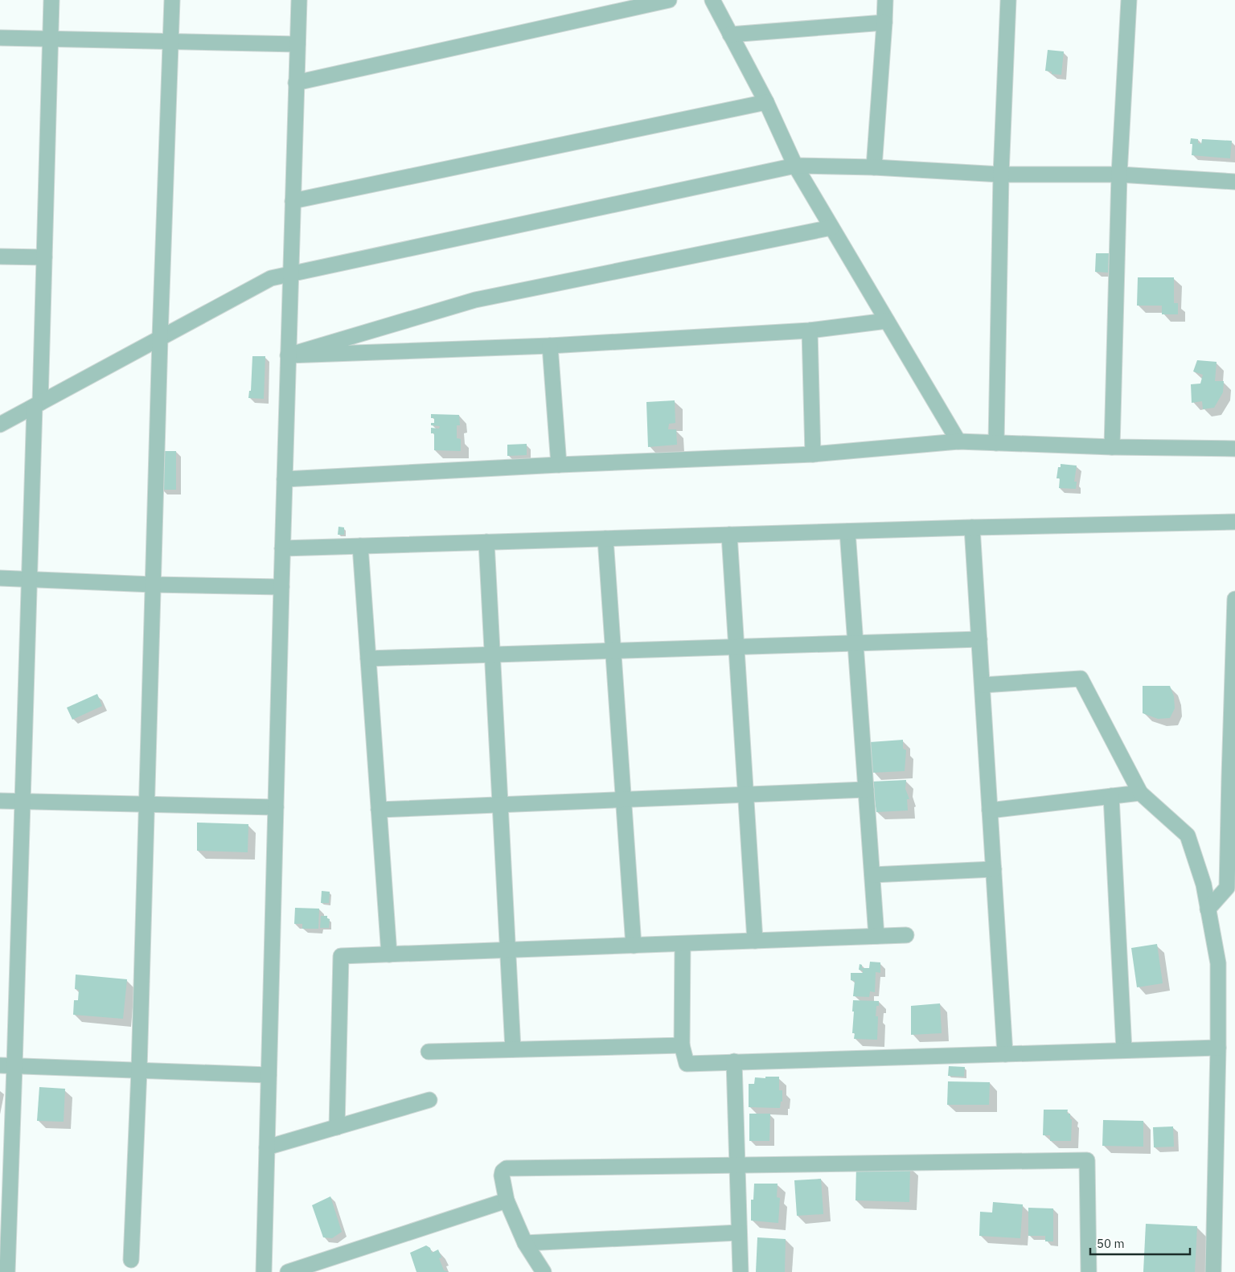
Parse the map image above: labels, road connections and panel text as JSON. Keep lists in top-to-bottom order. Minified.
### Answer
{"scale_bar":"50 m"}
